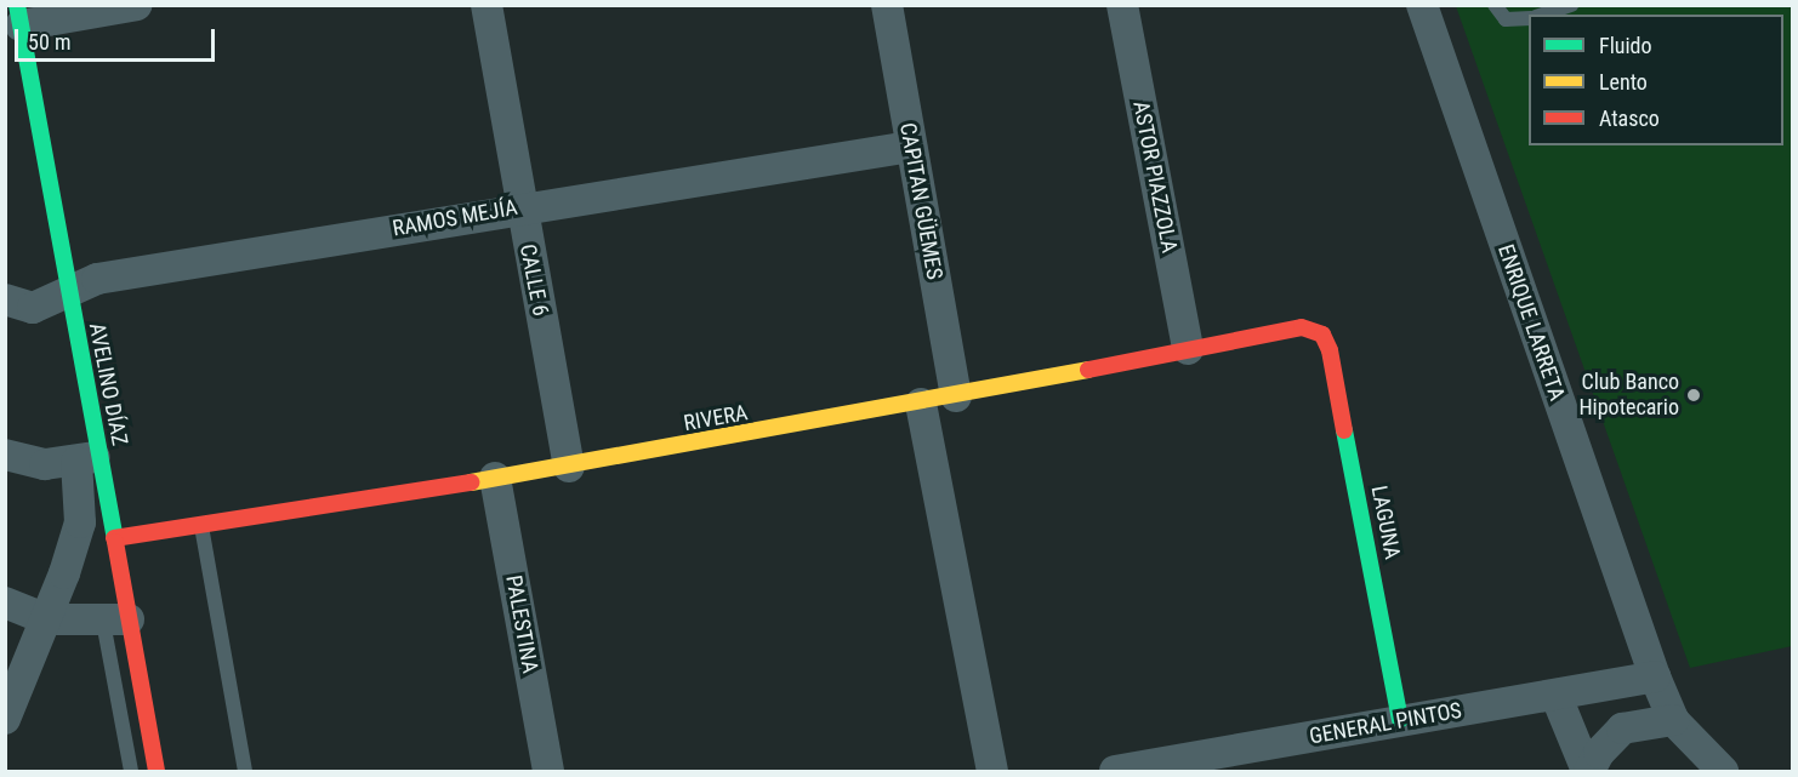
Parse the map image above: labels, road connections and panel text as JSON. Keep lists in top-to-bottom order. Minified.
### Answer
{"streets":{"street":["ASTOR PIAZZOLA","CAPITAN GÜEMES","RAMOS MEJÍA","CALLE 6","ENRIQUE LARRETA","AVELINO DÍAZ","RIVERA","LAGUNA","PALESTINA","GENERAL PINTOS"]},"crossings":[["ASTOR PIAZZOLA","RIVERA"],["CAPITAN GÜEMES","RAMOS MEJÍA"],["CAPITAN GÜEMES","RIVERA"],["RAMOS MEJÍA","CALLE 6"],["RAMOS MEJÍA","AVELINO DÍAZ"],["CALLE 6","RIVERA"],["ENRIQUE LARRETA","GENERAL PINTOS"],["AVELINO DÍAZ","RIVERA"],["RIVERA","LAGUNA"],["RIVERA","PALESTINA"],["LAGUNA","GENERAL PINTOS"]],"places":["Club Banco Hipotecario"],"legend":["Fluido","Lento","Atasco"],"scale_bar":"50 m"}
